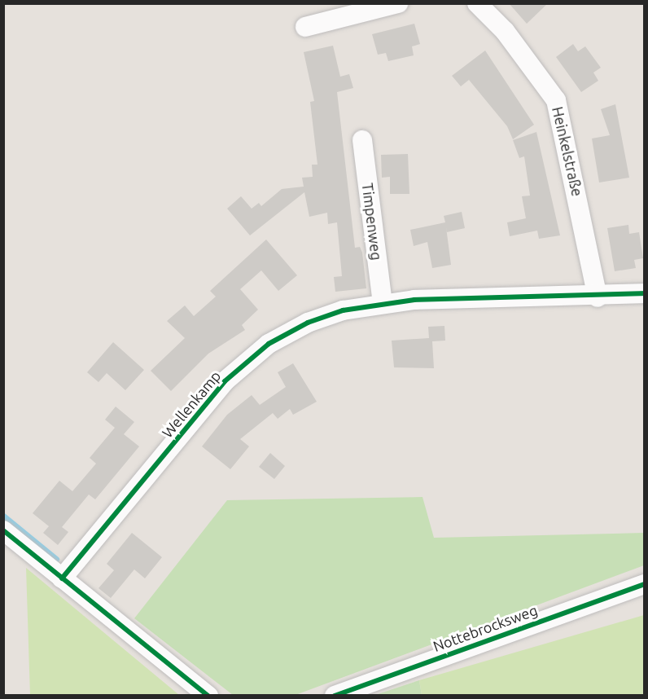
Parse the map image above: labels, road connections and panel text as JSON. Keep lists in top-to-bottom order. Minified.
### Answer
{"streets":{"street":["Heinkelstraße","Timpenweg","Wellenkamp","Nottebrocksweg"]},"crossings":[["Heinkelstraße","Wellenkamp"],["Timpenweg","Wellenkamp"]]}
